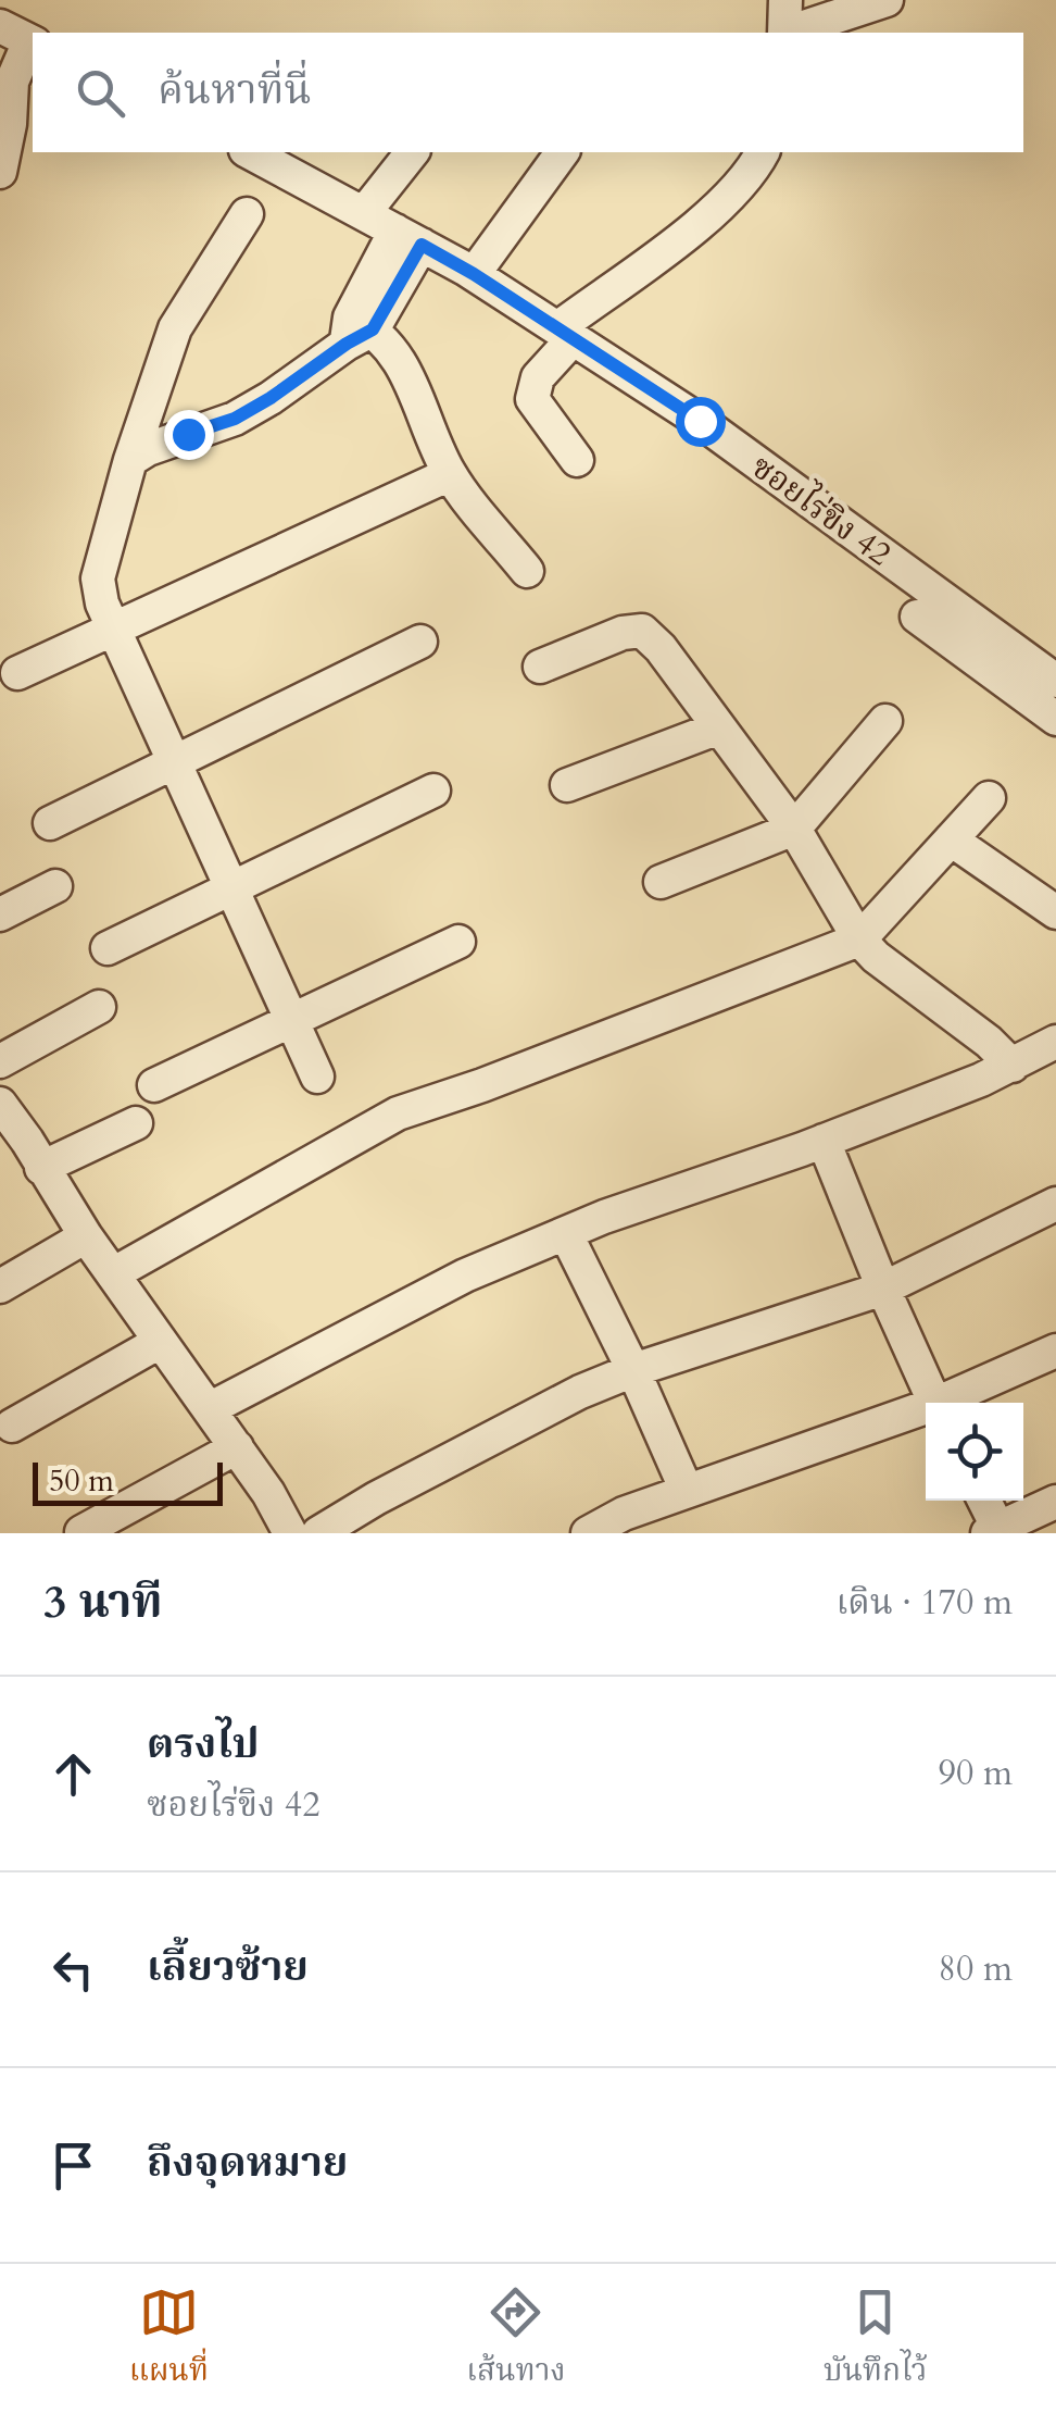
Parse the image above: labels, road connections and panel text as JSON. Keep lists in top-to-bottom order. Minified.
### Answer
{"streets":{"street":["ซอยไร่ขิง 42"]},"scale_bar":"50 m","page":{"search":"ค้นหาที่นี่","scale":"50 m","heading":["3 นาที","เดิน · 170 m"],"list":[["ตรงไป","ซอยไร่ขิง 42","90 m"],["เลี้ยวซ้าย","80 m"],"ถึงจุดหมาย"],"nav":["แผนที่","เส้นทาง","บันทึกไว้"]}}
